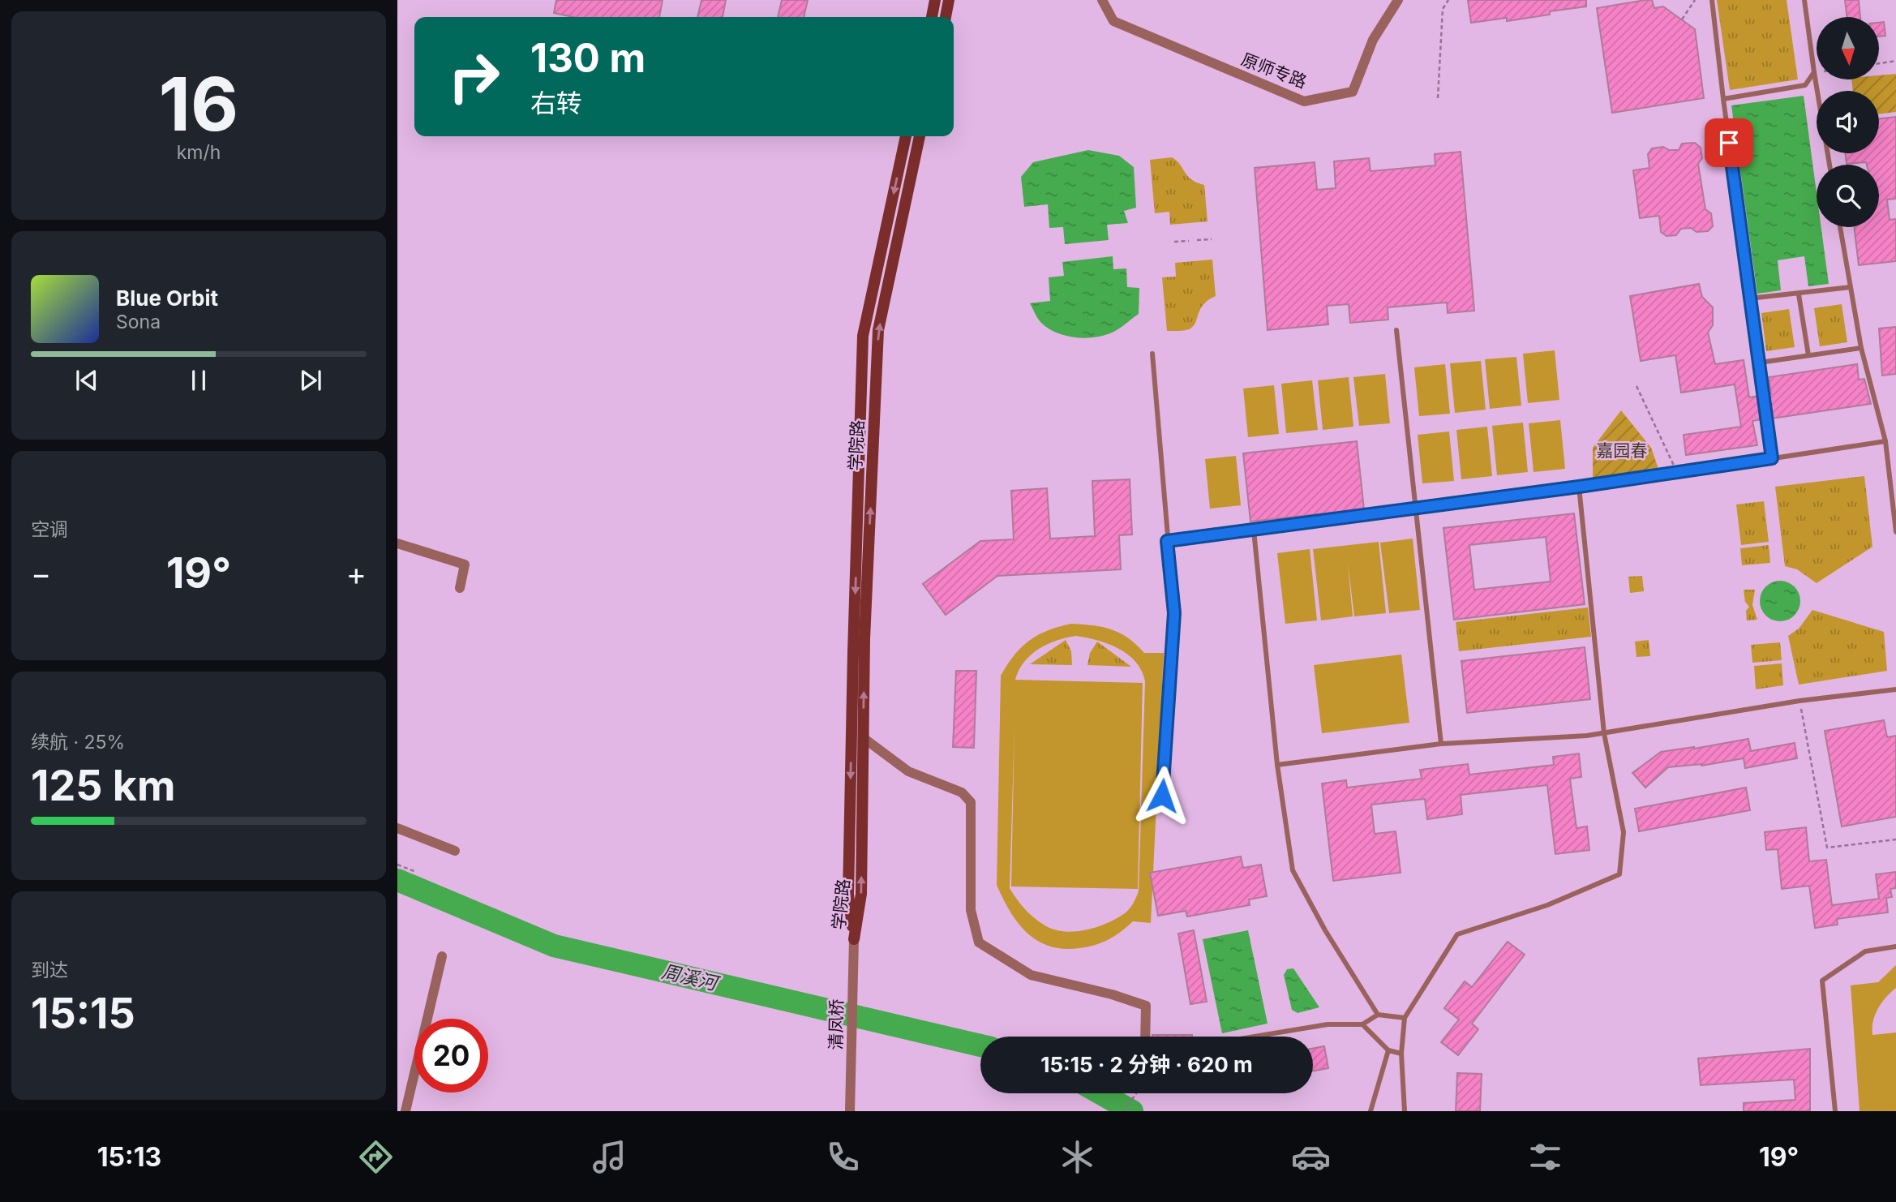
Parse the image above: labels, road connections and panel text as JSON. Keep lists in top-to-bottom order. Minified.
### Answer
{"streets":{"street":["原师专路","学院路","清凤桥"]},"crossings":[["学院路","清凤桥"]],"water":["周溪河"],"parks":["嘉园春"],"north":"bottom","page":{"tile":[["16","km/h"],"空调",["续航 · 25%","125 km"],["到达","15:15"]],"turn":["130 m","右转"],"song":["Blue Orbit","Sona"],"heat":["−","19°","+"],"limit":"20","trip":"15:15 · 2 分钟 · 620 m","tabs":["15:13","19°"]}}
